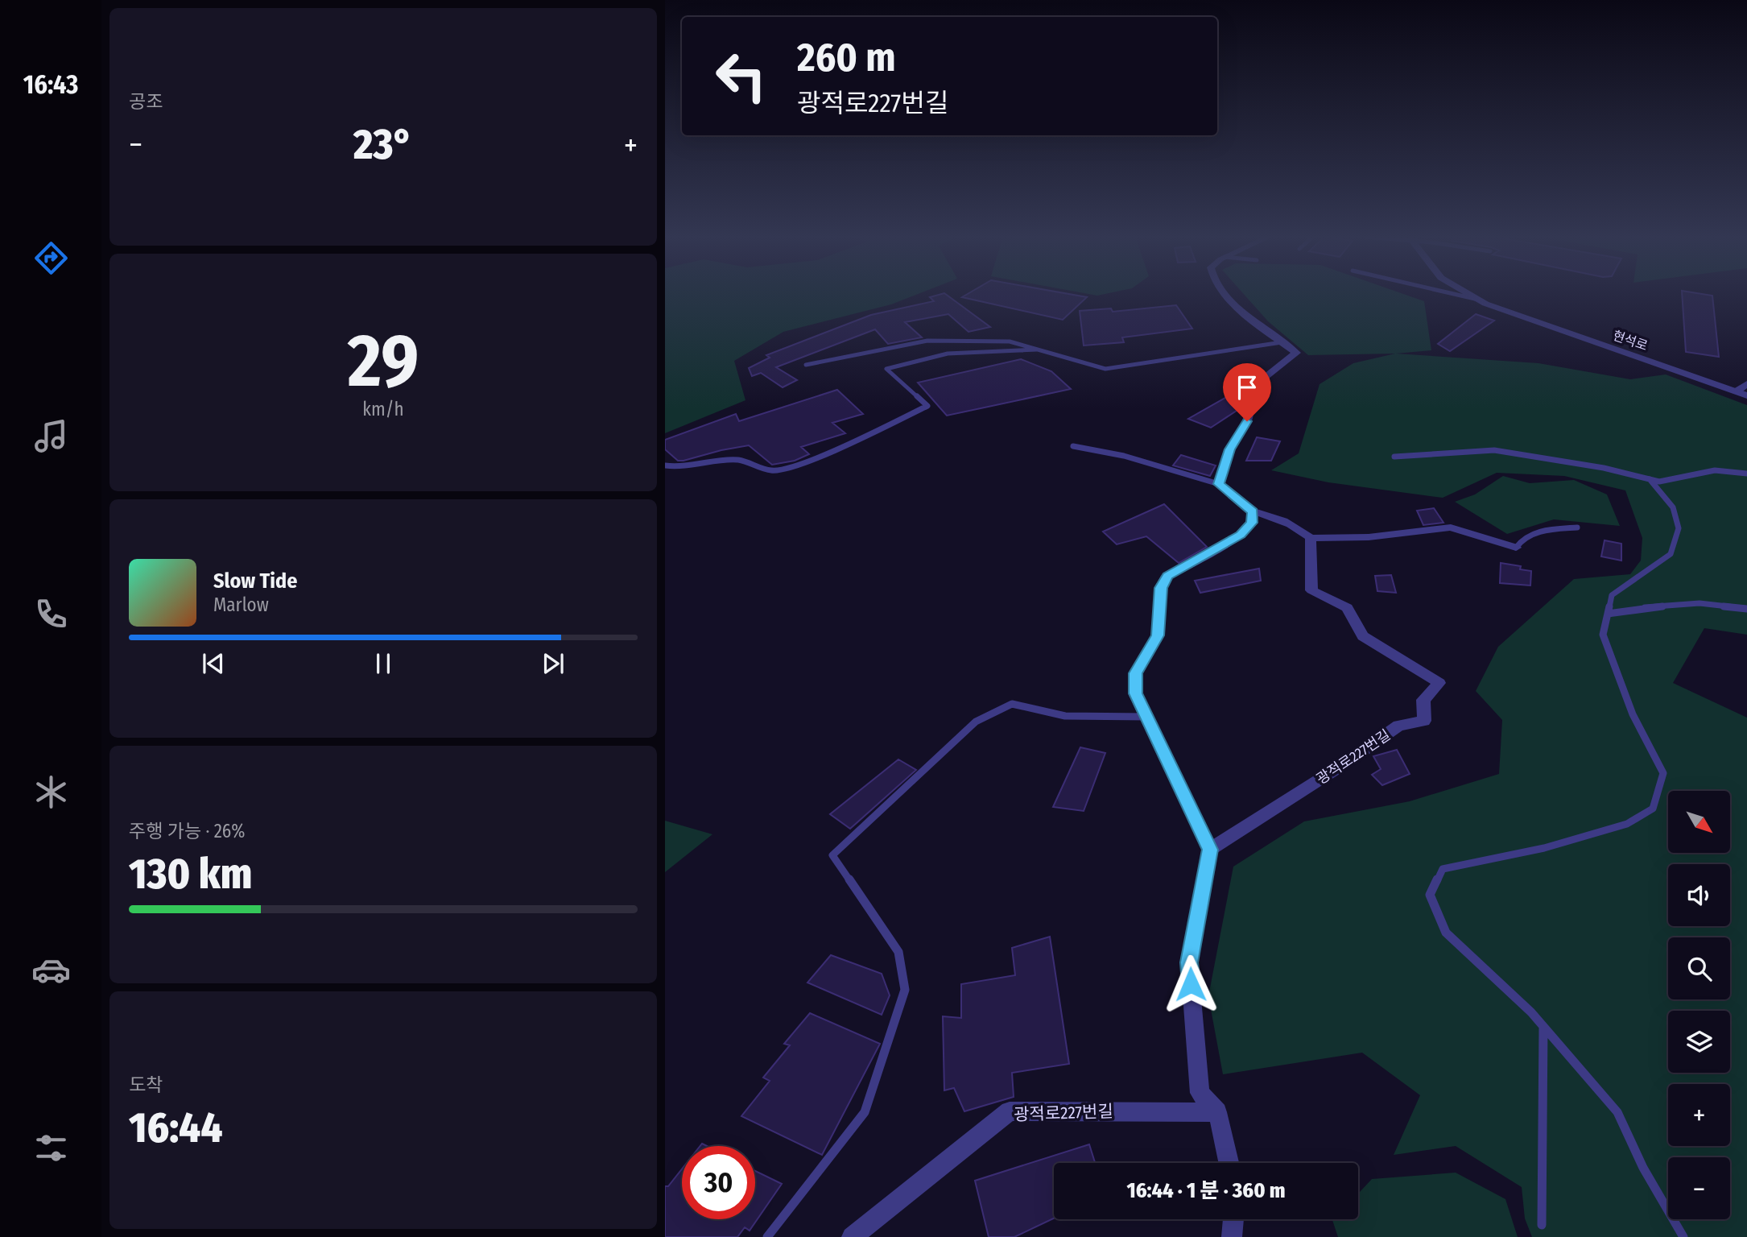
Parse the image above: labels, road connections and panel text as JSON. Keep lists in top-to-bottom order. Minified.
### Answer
{"streets":{"street":["현석로","광적로227번길"]},"north":"bottom right","page":{"tabs":"16:43","tile":["공조",["29","km/h"],["주행 가능 · 26%","130 km"],["도착","16:44"]],"turn":["260 m","광적로227번길"],"heat":["−","23°","+"],"song":["Slow Tide","Marlow"],"map_buttons":["+","−"],"limit":"30","trip":"16:44 · 1 분 · 360 m"}}
